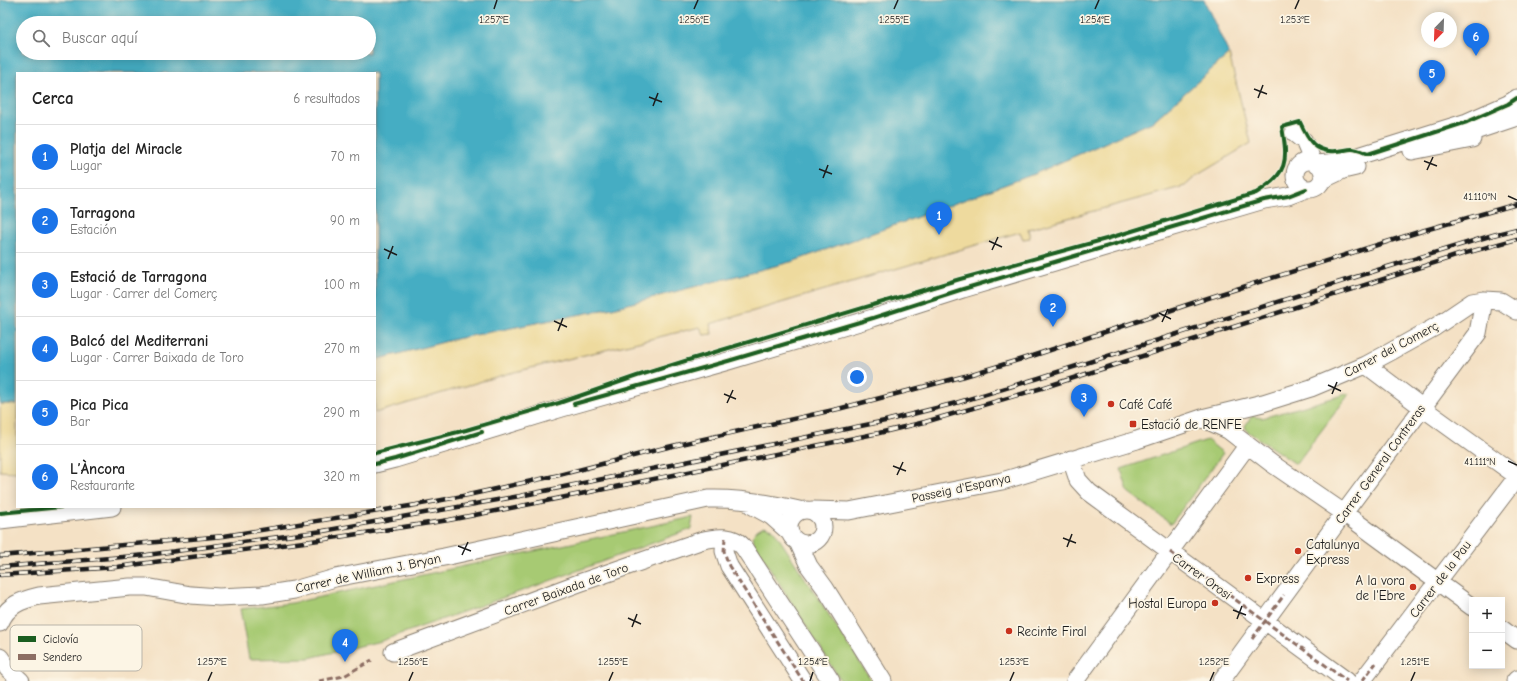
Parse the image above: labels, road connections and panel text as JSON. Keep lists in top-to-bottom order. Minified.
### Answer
{"streets":{"street":["Carrer del Comerç","Carrer General Contreras","Passeig d'Espanya","Carrer de William J. Bryan","Carrer Orosi","Carrer de la Pau","Carrer Baixada de Toro"]},"crossings":[["Carrer del Comerç","Carrer General Contreras"],["Carrer del Comerç","Passeig d'Espanya"],["Carrer del Comerç","Carrer Orosi"],["Carrer General Contreras","Carrer Orosi"],["Passeig d'Espanya","Carrer de William J. Bryan"],["Passeig d'Espanya","Carrer Orosi"]],"places":{"other":["Café Café","Catalunya Express","Express","A la vora de l'Ebre","Hostal Europa","Recinte Firal"],"transit":["Estació de RENFE"]},"legend":["Ciclovía","Sendero"],"north":"bottom left","page":{"search":"Buscar aquí","pins":["6","5","1","2","3","4"],"heading":["Cerca","6 resultados"],"list":[{"mark":"1","name":"Platja del Miracle","note":"Lugar","value":"70 m"},{"mark":"2","name":"Tarragona","note":"Estación","value":"90 m"},{"mark":"3","name":"Estació de Tarragona","note":"Lugar · Carrer del Comerç","value":"100 m"},{"mark":"4","name":"Balcó del Mediterrani","note":"Lugar · Carrer Baixada de Toro","value":"270 m"},{"mark":"5","name":"Pica Pica","note":"Bar","value":"290 m"},{"mark":"6","name":"L’Àncora","note":"Restaurante","value":"320 m"}],"map_buttons":["+","−"]},"coordinates":["1.257°E","1.256°E","1.255°E","1.254°E","1.253°E","41.110°N","41.111°N","1.252°E","1.251°E"]}
